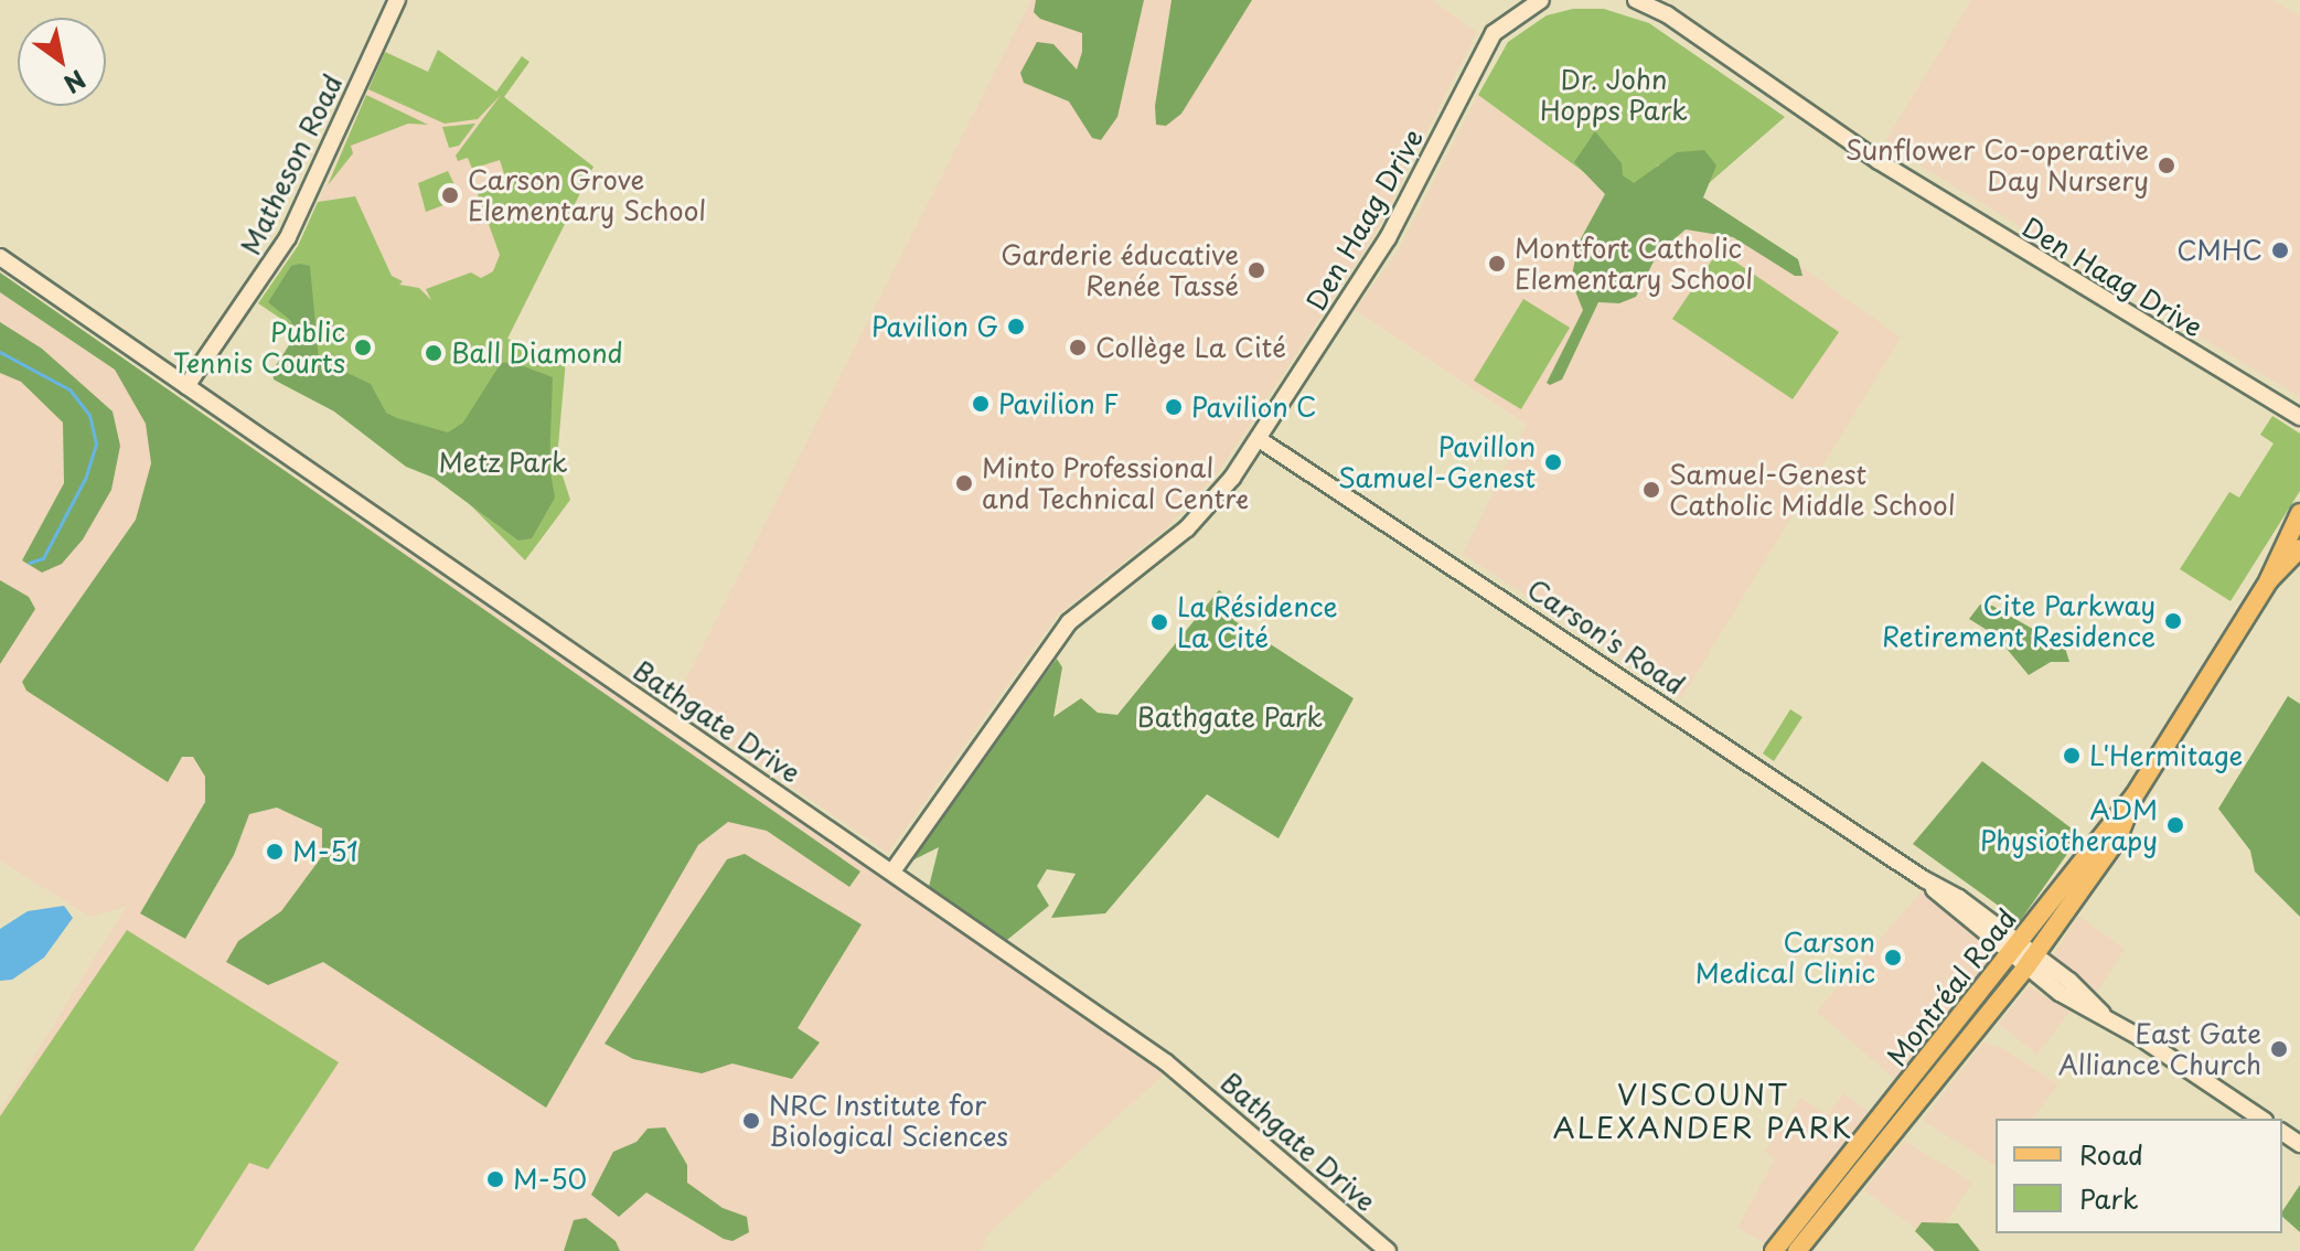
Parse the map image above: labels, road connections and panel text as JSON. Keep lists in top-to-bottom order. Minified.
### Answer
{"streets":{"main road":["Montréal Road"],"street":["Matheson Road","Den Haag Drive","Carson's Road","Bathgate Drive"]},"crossings":[["Matheson Road","Bathgate Drive"],["Den Haag Drive","Carson's Road"],["Den Haag Drive","Bathgate Drive"],["Carson's Road","Montréal Road"]],"districts":["VISCOUNT ALEXANDER PARK"],"parks":["Dr. John Hopps Park","Metz Park","Bathgate Park"],"places":["Sunflower Co-operative Day Nursery","Carson Grove Elementary School","CMHC","Montfort Catholic Elementary School","Garderie éducative Renée Tassé","Pavilion G","Public Tennis Courts","Collège La Cité","Ball Diamond","Pavilion F","Pavilion C","Pavillon Samuel-Genest","Minto Professional and Technical Centre","Samuel-Genest Catholic Middle School","Cite Parkway Retirement Residence","La Résidence La Cité","L'Hermitage","ADM Physiotherapy","M-51","Carson Medical Clinic","East Gate Alliance Church","NRC Institute for Biological Sciences","M-50"],"legend":["Road","Park"],"north":"bottom right"}
